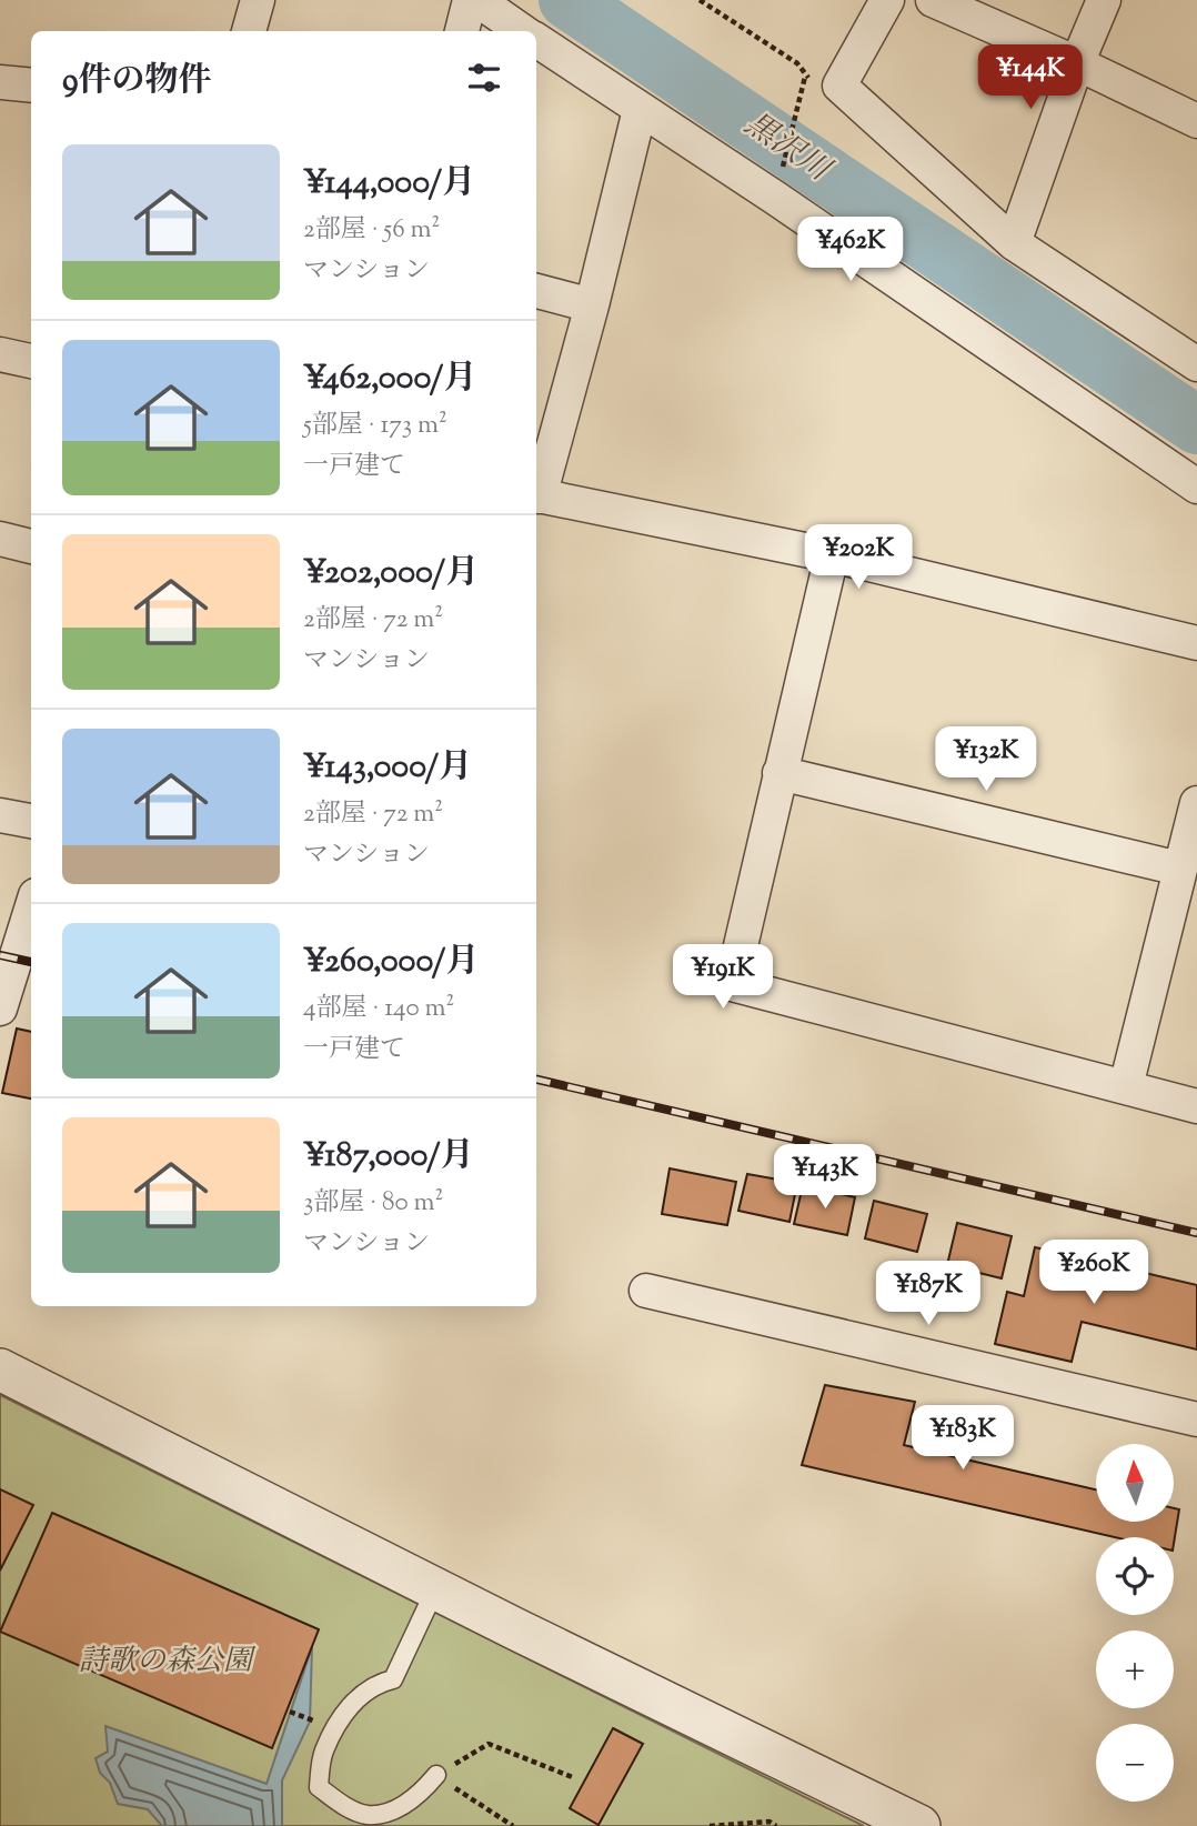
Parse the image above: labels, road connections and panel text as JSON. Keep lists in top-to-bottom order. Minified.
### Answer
{"water":["黒沢川"],"parks":["詩歌の森公園"],"north":"top","page":{"heading":"9件の物件","price":["¥144K","¥462K","¥202K","¥132K","¥191K","¥143K","¥260K","¥187K","¥183K"],"list":[{"name":"¥144,000/月","note":"2部屋 · 56 m² · マンション"},{"name":"¥462,000/月","note":"5部屋 · 173 m² · 一戸建て"},{"name":"¥202,000/月","note":"2部屋 · 72 m² · マンション"},{"name":"¥143,000/月","note":"2部屋 · 72 m² · マンション"},{"name":"¥260,000/月","note":"4部屋 · 140 m² · 一戸建て"},{"name":"¥187,000/月","note":"3部屋 · 80 m² · マンション"}],"map_buttons":["+","−"]}}
